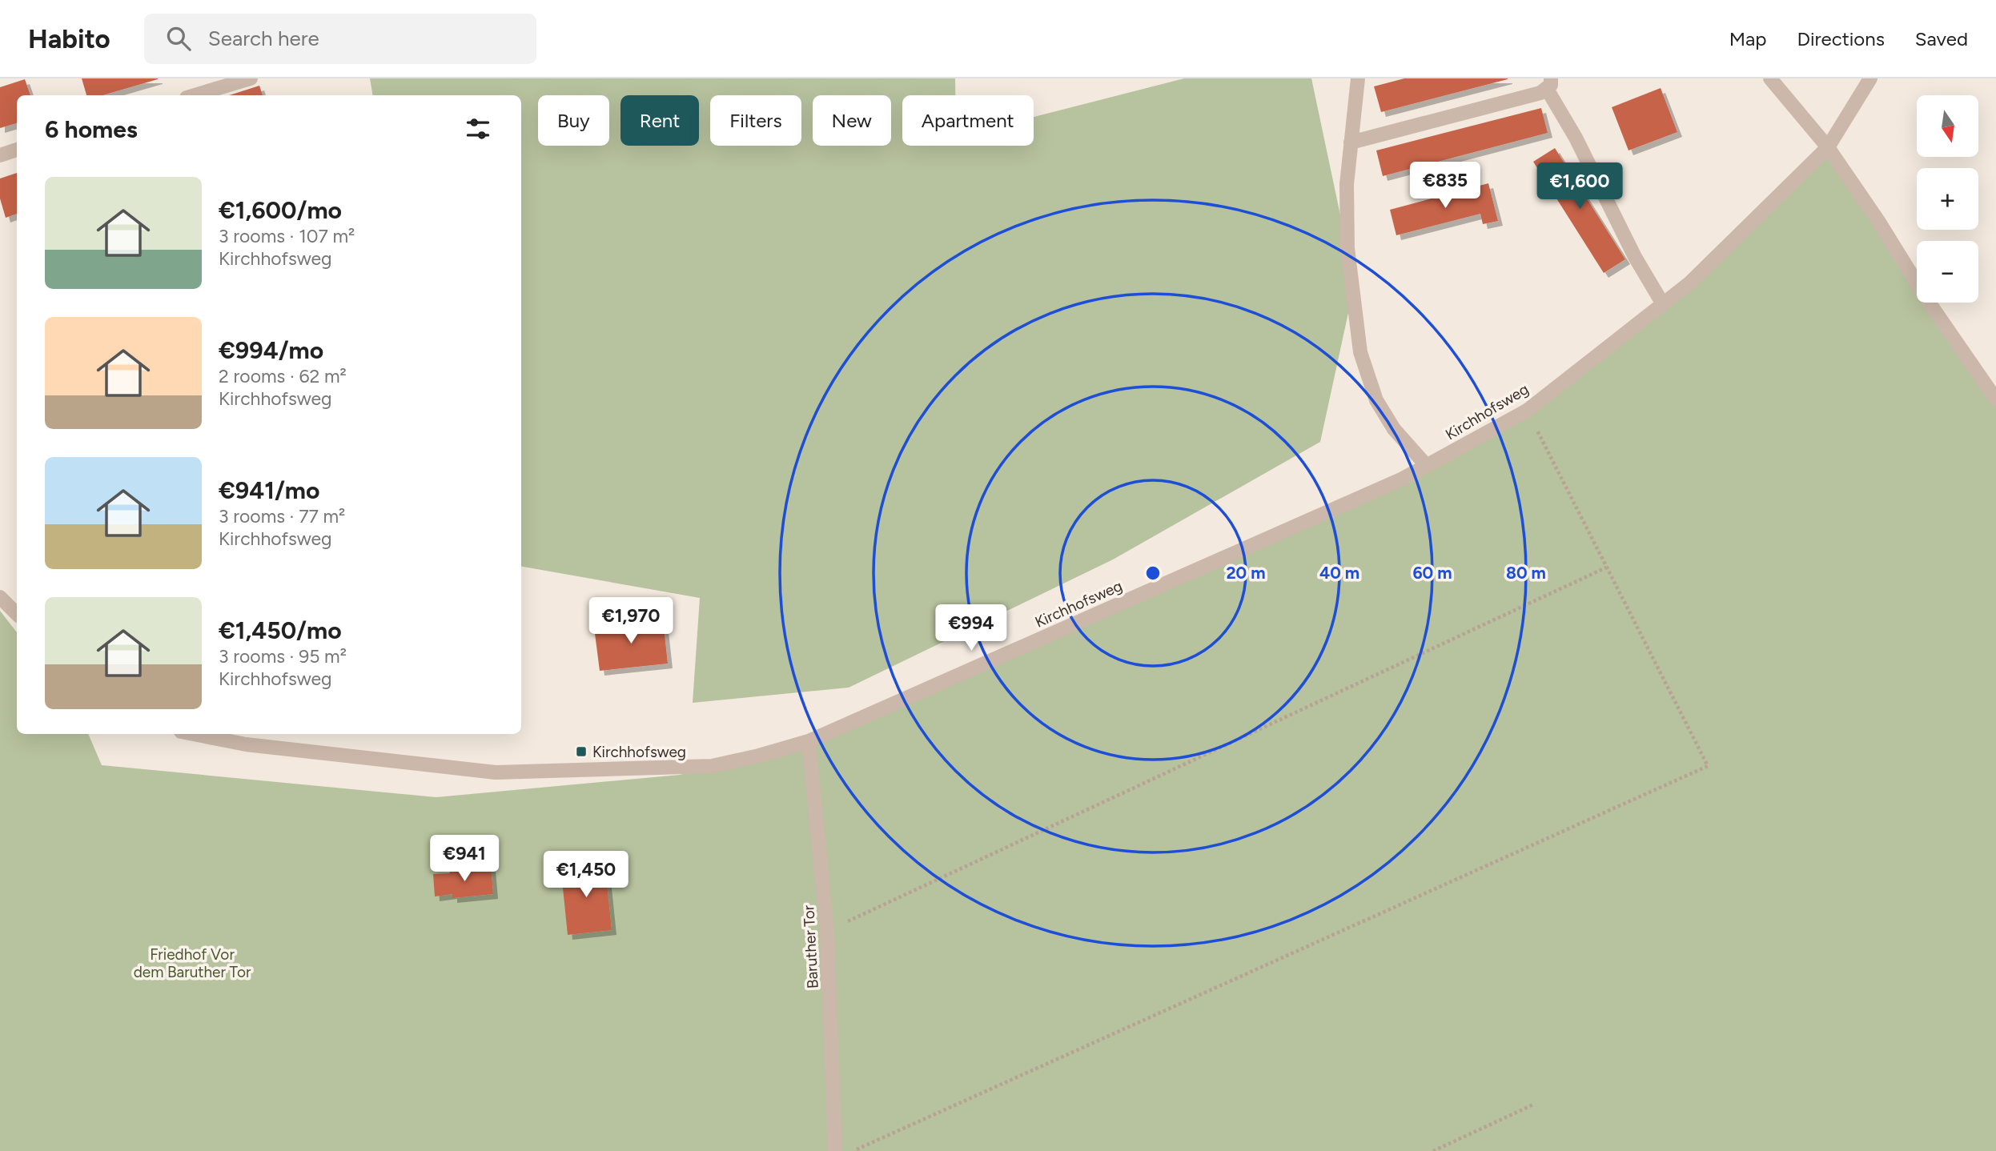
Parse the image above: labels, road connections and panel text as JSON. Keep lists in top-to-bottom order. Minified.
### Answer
{"streets":{"street":["Kirchhofsweg","Baruther Tor"]},"crossings":[["Kirchhofsweg","Baruther Tor"]],"parks":["Friedhof Vor dem Baruther Tor"],"places":{"transit":["Kirchhofsweg"]},"north":"bottom","page":{"header":"Habito","search":"Search here","nav":["Map","Directions","Saved"],"map_buttons":["+","−"],"chip":["Buy","Rent","Filters","New","Apartment"],"heading":"6 homes","price":["€835","€1,600","€1,970","€994","€941","€1,450"],"list":[{"name":"€1,600/mo","note":"3 rooms · 107 m² · Kirchhofsweg"},{"name":"€994/mo","note":"2 rooms · 62 m² · Kirchhofsweg"},{"name":"€941/mo","note":"3 rooms · 77 m² · Kirchhofsweg"},{"name":"€1,450/mo","note":"3 rooms · 95 m² · Kirchhofsweg"}]},"rings":["20 m","40 m","60 m","80 m"]}
